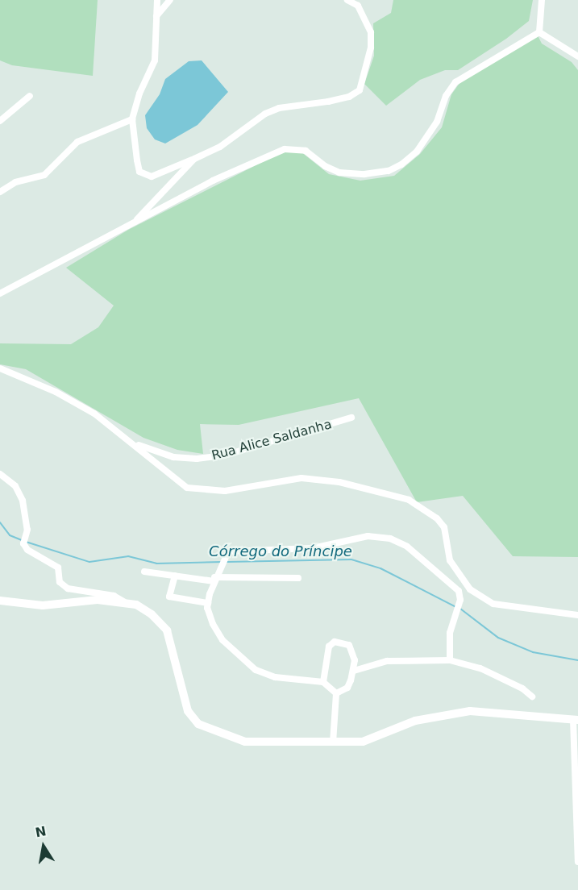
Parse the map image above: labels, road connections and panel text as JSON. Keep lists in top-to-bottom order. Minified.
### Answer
{"streets":{"street":["Rua Alice Saldanha"]},"water":["Córrego do Príncipe"],"north":"top"}
